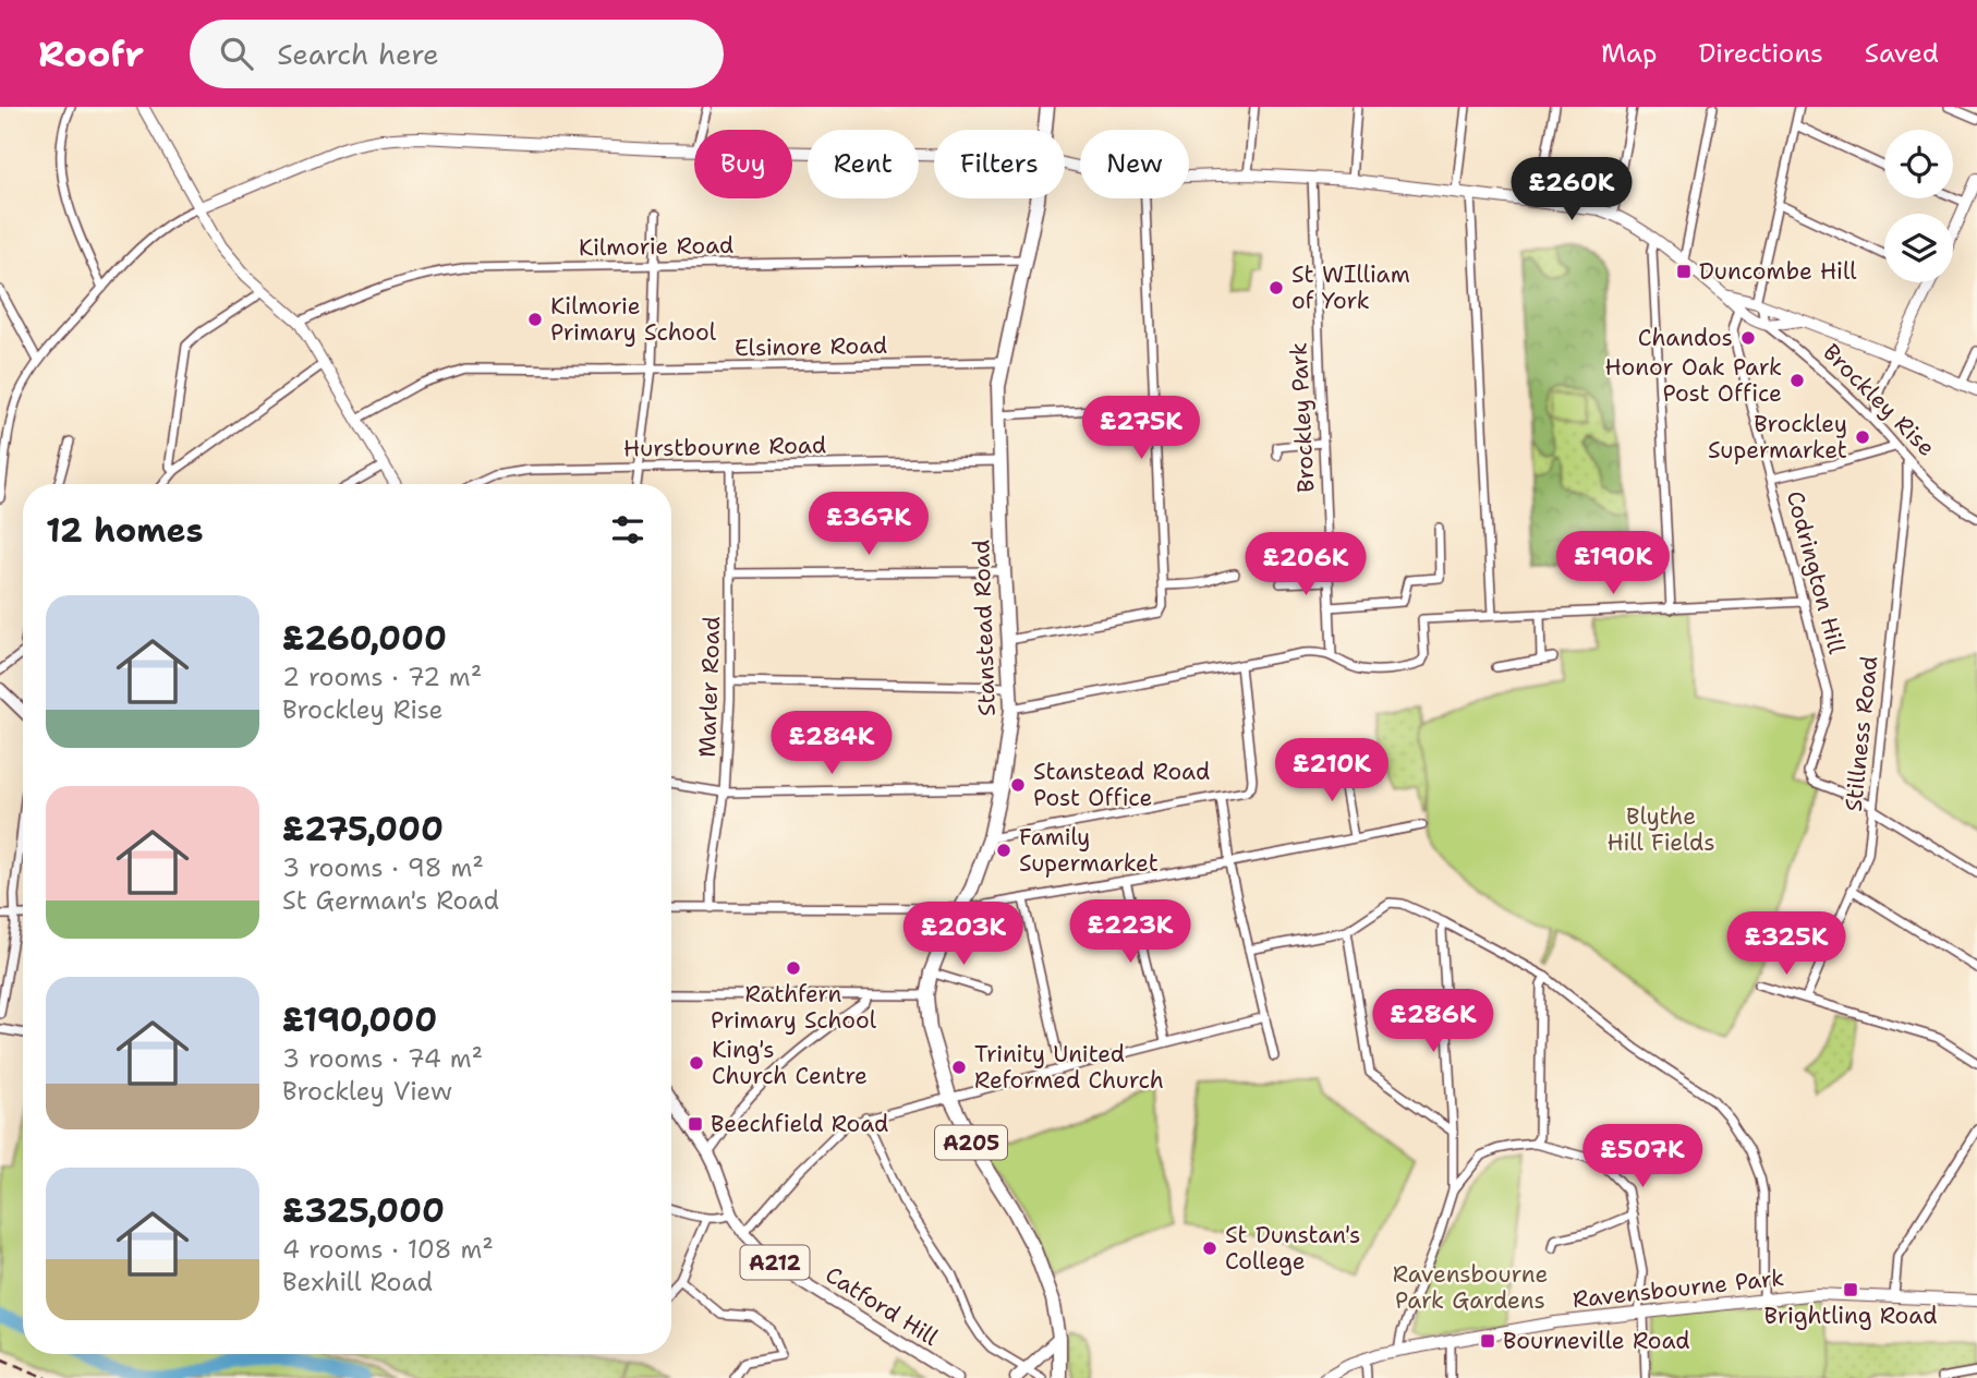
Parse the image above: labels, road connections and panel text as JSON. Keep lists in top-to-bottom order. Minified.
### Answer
{"streets":{"highway":["Stanstead Road","A205"],"main road":["A212","Catford Hill"],"street":["Kilmorie Road","Elsinore Road","Brockley Rise","Brockley Park","Hurstbourne Road","Codrington Hill","Marler Road","Stillness Road","Ravensbourne Park"]},"crossings":[["Kilmorie Road","Stanstead Road"],["Elsinore Road","Stanstead Road"],["Brockley Rise","Stillness Road"],["Hurstbourne Road","Stanstead Road"],["Hurstbourne Road","Marler Road"],["Codrington Hill","Stillness Road"]],"parks":["Blythe Hill Fields","Ravensbourne Park Gardens"],"places":{"transit":["Duncombe Hill","Beechfield Road","Brightling Road","Bourneville Road"],"other":["St WIlliam of York","Kilmorie Primary School","Chandos","Honor Oak Park Post Office","Brockley Supermarket","Stanstead Road Post Office","Family Supermarket","Rathfern Primary School","King's Church Centre","Trinity United Reformed Church","St Dunstan's College"]},"page":{"header":"Roofr","search":"Search here","nav":["Map","Directions","Saved"],"chip":["Buy","Rent","Filters","New"],"price":["£260K","£275K","£367K","£190K","£206K","£284K","£210K","£223K","£203K","£325K","£286K","£507K"],"heading":"12 homes","list":[{"name":"£260,000","note":"2 rooms · 72 m² · Brockley Rise"},{"name":"£275,000","note":"3 rooms · 98 m² · St German's Road"},{"name":"£190,000","note":"3 rooms · 74 m² · Brockley View"},{"name":"£325,000","note":"4 rooms · 108 m² · Bexhill Road"}]}}
